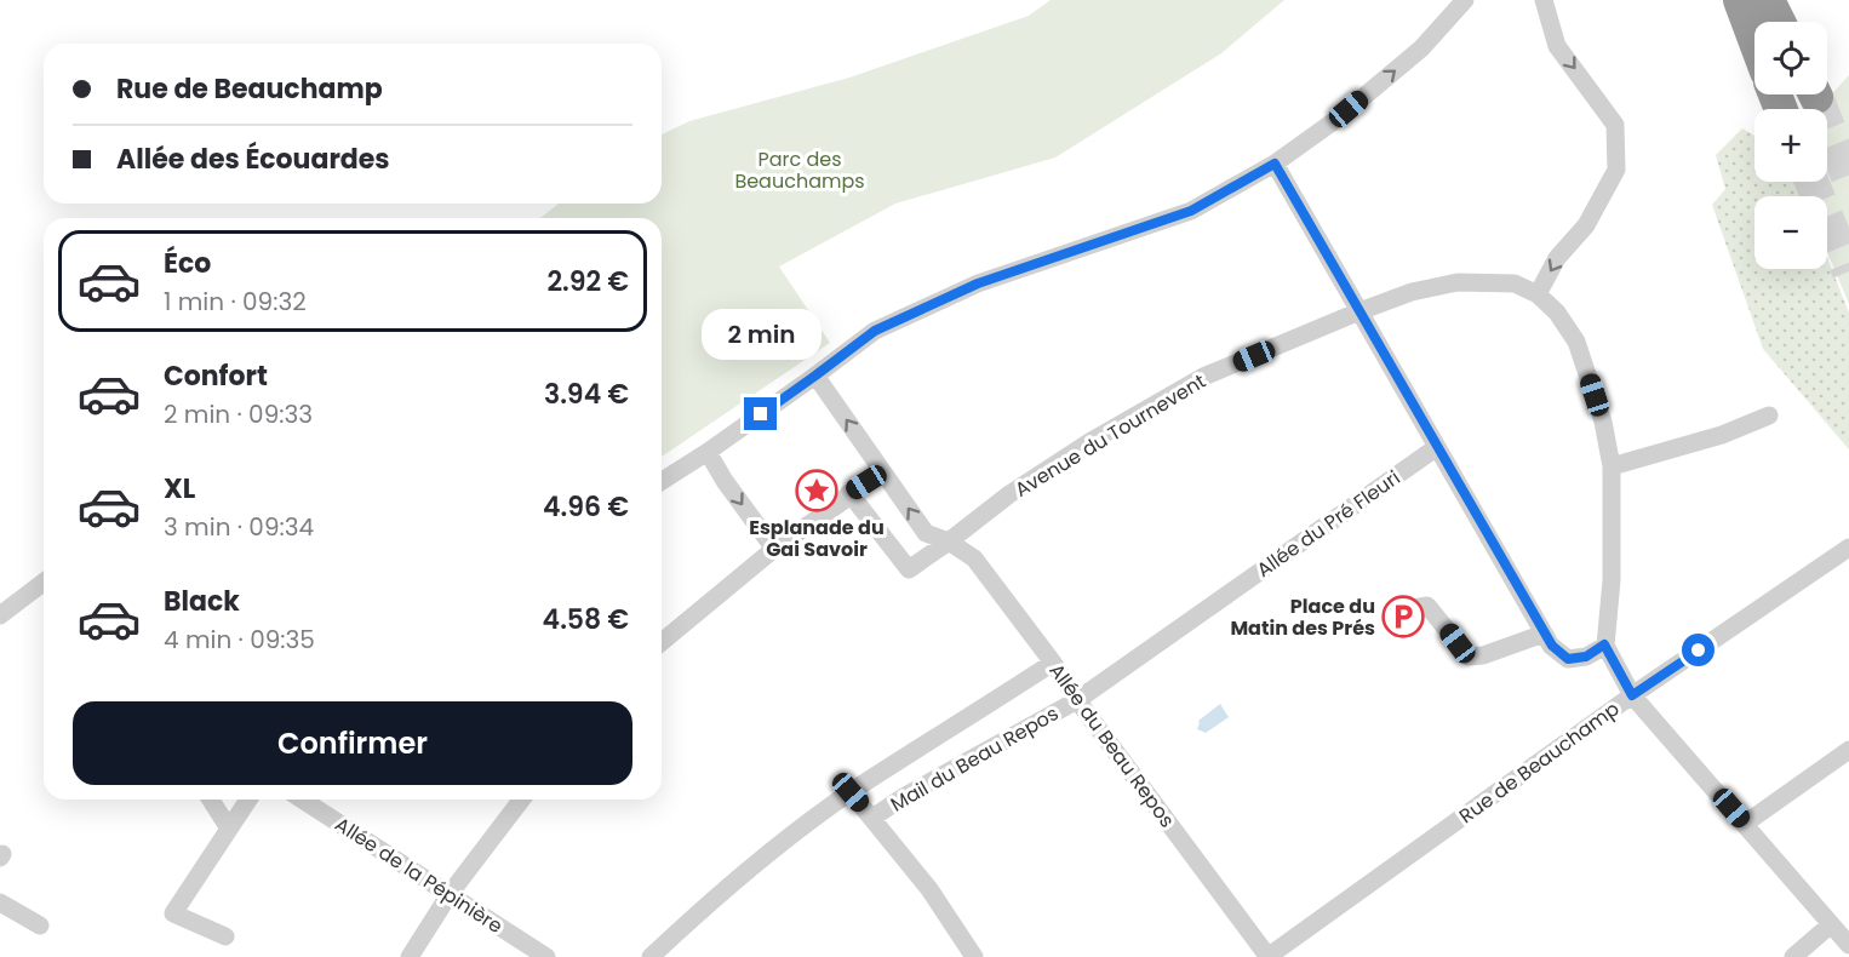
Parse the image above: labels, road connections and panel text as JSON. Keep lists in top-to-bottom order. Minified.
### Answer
{"streets":{"street":["Avenue du Tournevent","Allée du Pré Fleuri","Allée du Beau Repos","Mail du Beau Repos","Rue de Beauchamp","Allée de la Pépinière"]},"crossings":[["Avenue du Tournevent","Allée du Beau Repos"],["Allée du Pré Fleuri","Allée du Beau Repos"],["Allée du Pré Fleuri","Mail du Beau Repos"],["Allée du Beau Repos","Mail du Beau Repos"],["Allée du Beau Repos","Rue de Beauchamp"]],"parks":["Parc des Beauchamps"],"places":{"place":["Esplanade du Gai Savoir"],"parking":["Place du Matin des Prés"]},"page":{"map_buttons":["+","−"],"banner":["Rue de Beauchamp","Allée des Écouardes"],"list":[{"name":"Éco","note":"1 min · 09:32","value":"2.92 €"},{"name":"Confort","note":"2 min · 09:33","value":"3.94 €"},{"name":"XL","note":"3 min · 09:34","value":"4.96 €"},{"name":"Black","note":"4 min · 09:35","value":"4.58 €"}],"bubble":"2 min","buttons":"Confirmer"}}
